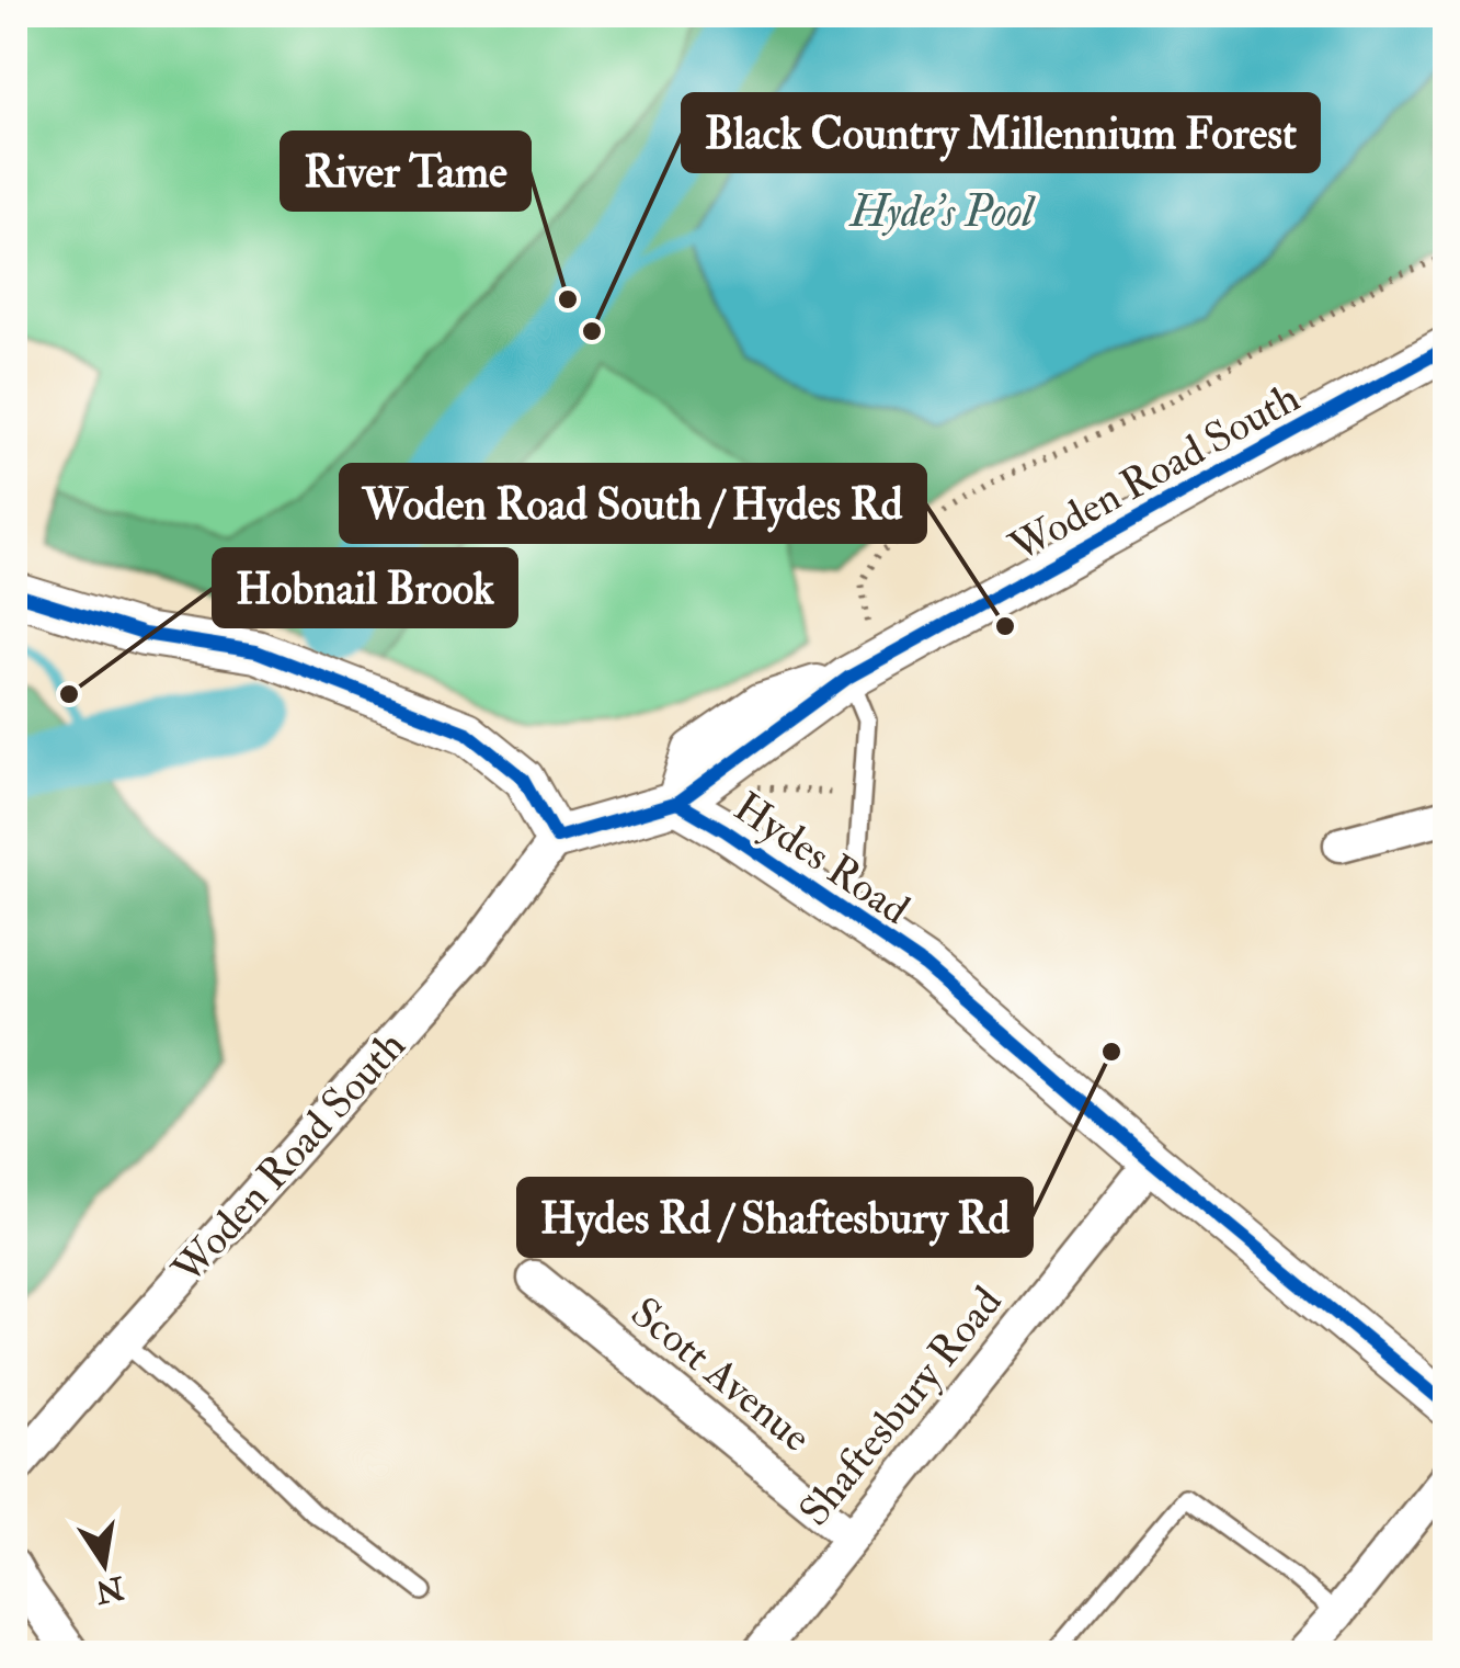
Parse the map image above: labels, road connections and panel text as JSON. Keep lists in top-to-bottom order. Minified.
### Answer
{"streets":{"street":["Woden Road South","Hydes Road","Scott Avenue","Shaftesbury Road"]},"crossings":[["Woden Road South","Hydes Road"],["Hydes Road","Shaftesbury Road"],["Scott Avenue","Shaftesbury Road"]],"water":["Hyde's Pool"],"places":["River Tame","Black Country Millennium Forest","Woden Road South / Hydes Rd","Hobnail Brook","Hydes Rd / Shaftesbury Rd"],"north":"bottom"}
